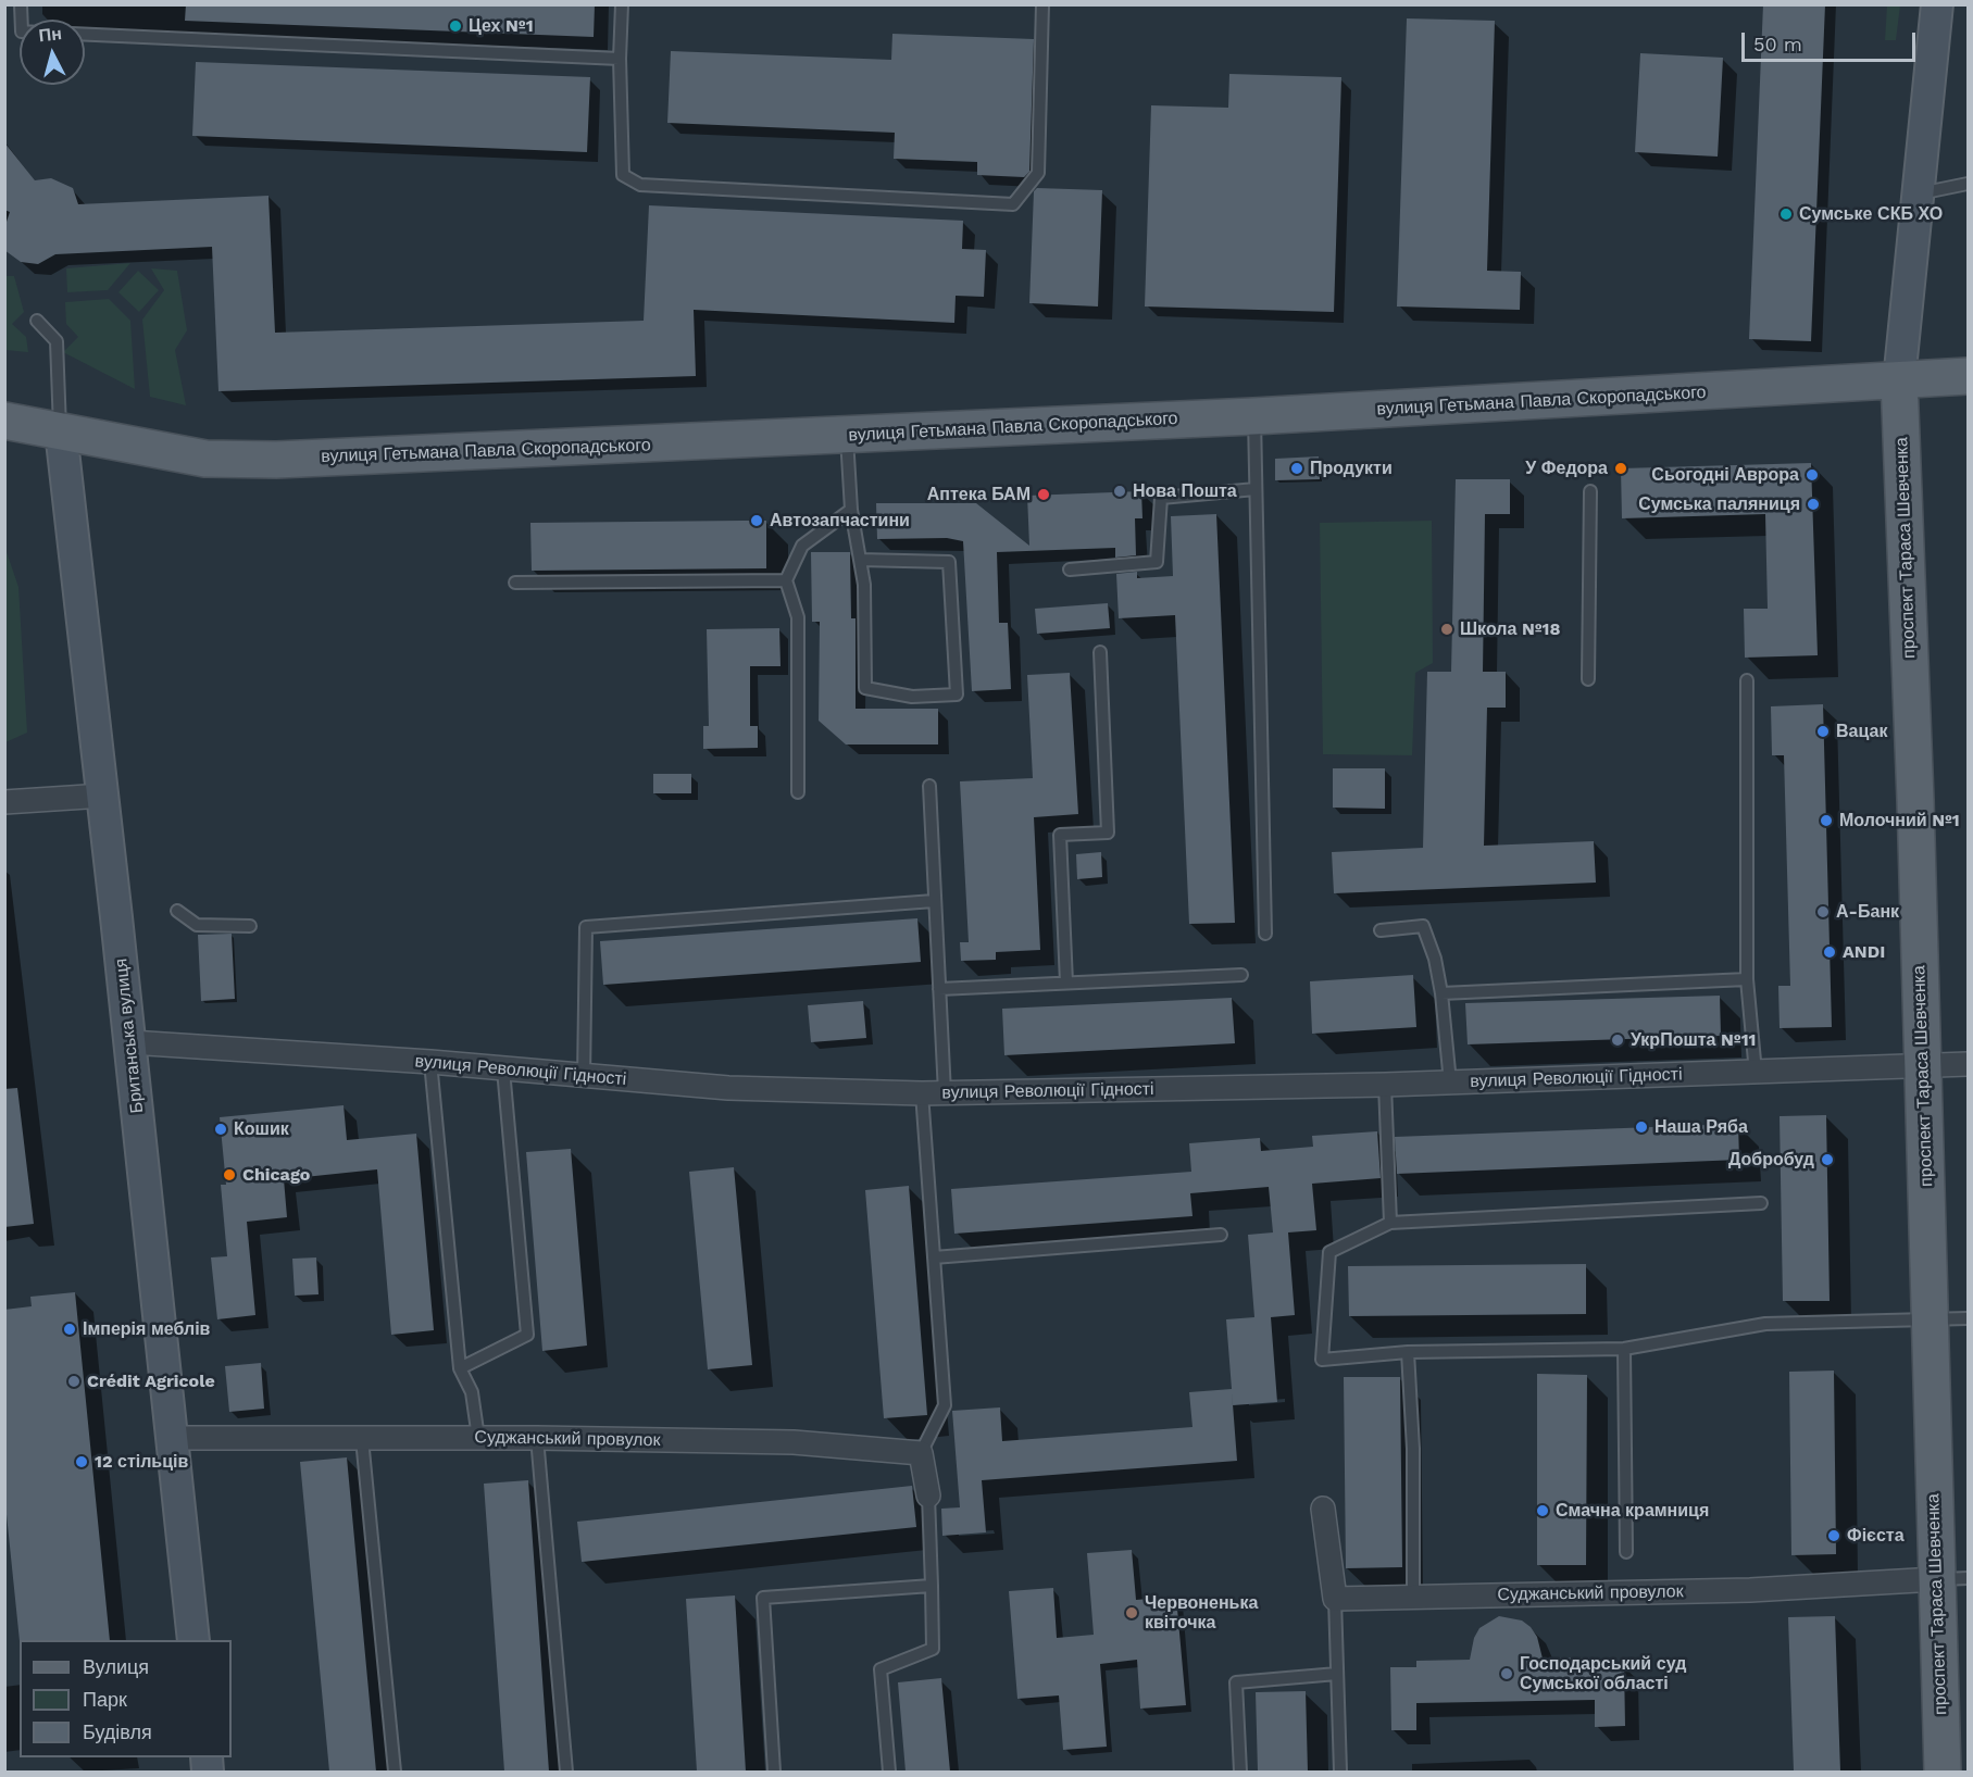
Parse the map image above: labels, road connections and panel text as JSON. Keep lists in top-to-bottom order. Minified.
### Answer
{"streets":{"main road":["вулиця Гетьмана Павла Скоропадського","проспект Тараса Шевченка","Британська вулиця"],"street":["вулиця Революції Гідності","Суджанський провулок"]},"crossings":[["вулиця Гетьмана Павла Скоропадського","проспект Тараса Шевченка"],["вулиця Гетьмана Павла Скоропадського","Британська вулиця"],["проспект Тараса Шевченка","вулиця Революції Гідності"],["проспект Тараса Шевченка","Суджанський провулок"],["Британська вулиця","вулиця Революції Гідності"],["Британська вулиця","Суджанський провулок"]],"places":["Цех №1","Сумське СКБ ХО","Продукти","У Федора","Сьогодні Аврора","Нова Пошта","Аптека БАМ","Сумська паляниця","Автозапчастини","Школа №18","Вацак","Молочний №1","А-Банк","ANDI","УкрПошта №11","Наша Ряба","Кошик","Добробуд","Chicago","Імперія меблів","Crédit Agricole","12 стільців","Смачна крамниця","Фієста","Червоненька квіточка","Господарський суд Сумської області"],"legend":["Вулиця","Парк","Будівля"],"scale_bar":"50 m","north":"top"}
